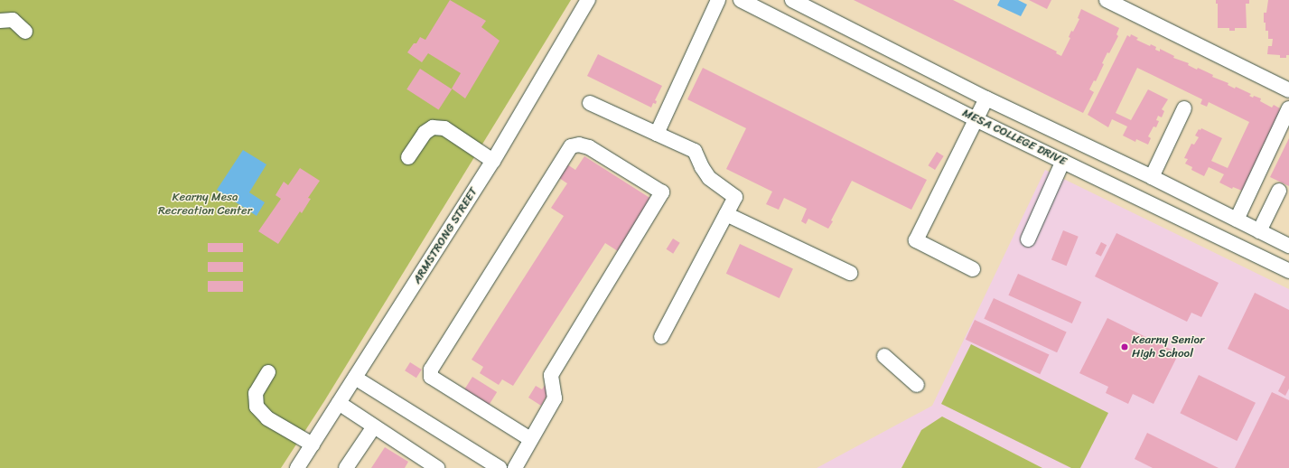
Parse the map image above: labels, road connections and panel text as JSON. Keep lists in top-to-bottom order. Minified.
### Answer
{"streets":{"street":["MESA COLLEGE DRIVE","ARMSTRONG STREET"]},"parks":["Kearny Mesa Recreation Center"],"places":["Kearny Senior High School"]}
